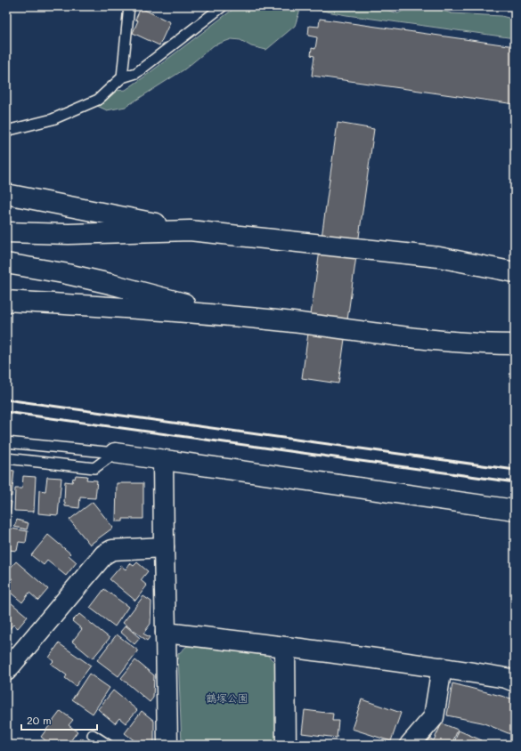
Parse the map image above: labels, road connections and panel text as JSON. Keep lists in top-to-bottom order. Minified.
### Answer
{"parks":["鶴塚公園"],"scale_bar":"20 m"}
